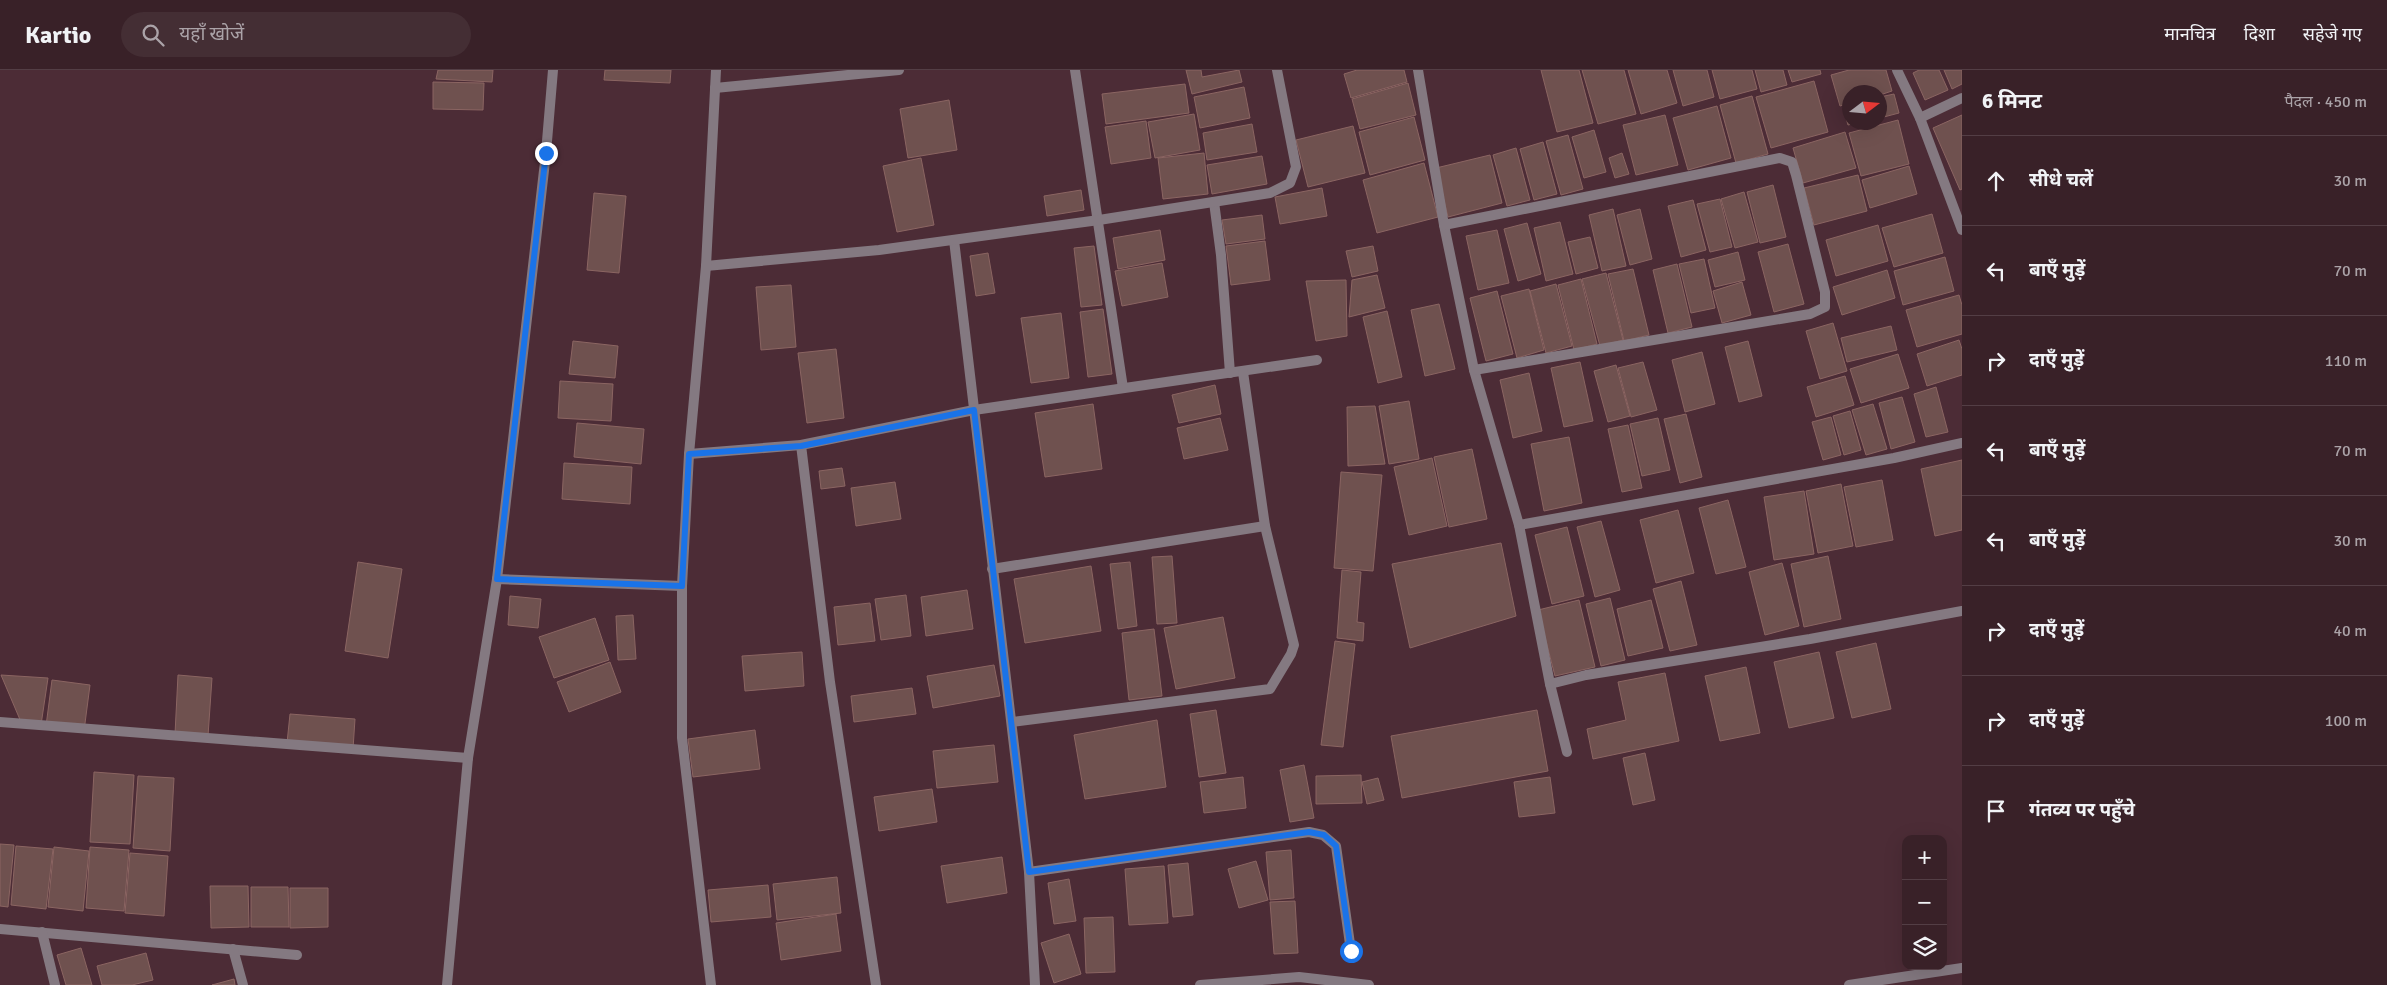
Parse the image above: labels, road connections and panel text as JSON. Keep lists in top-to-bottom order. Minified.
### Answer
{"north":"right","page":{"header":"Kartio","search":"यहाँ खोजें","nav":["मानचित्र","दिशा","सहेजे गए"],"heading":["6 मिनट","पैदल · 450 m"],"list":[["सीधे चलें","30 m"],["बाएँ मुड़ें","70 m"],["दाएँ मुड़ें","110 m"],["बाएँ मुड़ें","70 m"],["बाएँ मुड़ें","30 m"],["दाएँ मुड़ें","40 m"],["दाएँ मुड़ें","100 m"],"गंतव्य पर पहुँचे"],"map_buttons":["+","−"]}}
